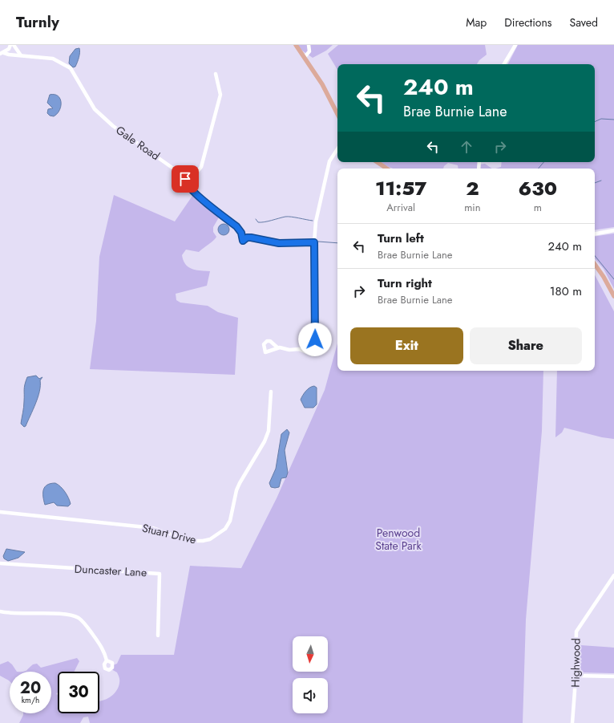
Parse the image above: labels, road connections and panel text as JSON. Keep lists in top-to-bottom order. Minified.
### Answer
{"streets":{"street":["Gale Road","Stuart Drive","Duncaster Lane","Highwood"]},"parks":["Penwood State Park"],"north":"bottom","page":{"header":"Turnly","nav":["Map","Directions","Saved"],"turn":["240 m","Brae Burnie Lane"],"eta":["11:57","Arrival","2","min","630","m"],"list":[{"name":"Turn left","note":"Brae Burnie Lane","value":"240 m"},{"name":"Turn right","note":"Brae Burnie Lane","value":"180 m"}],"buttons":["Exit","Share"],"speed":"20 km/h","limit":"30"}}
